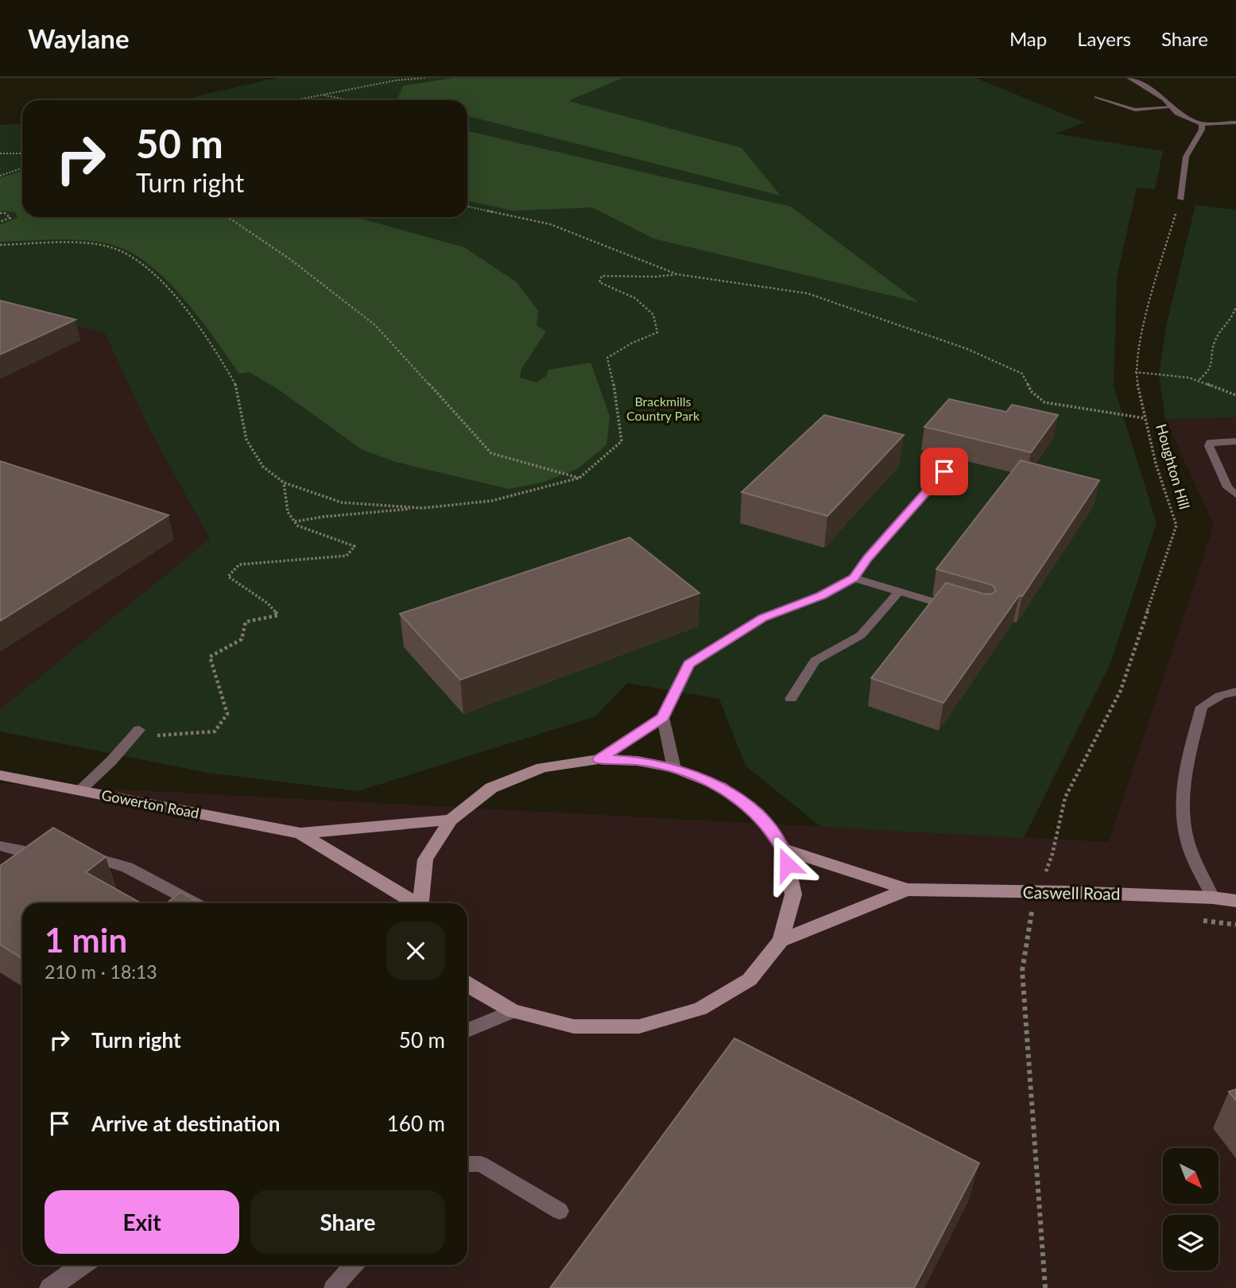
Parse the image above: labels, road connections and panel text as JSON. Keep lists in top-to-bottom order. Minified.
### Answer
{"streets":{"street":["Gowerton Road","Caswell Road"],"path":["Houghton Hill"]},"parks":["Brackmills Country Park"],"north":"bottom right","page":{"header":"Waylane","nav":["Map","Layers","Share"],"turn":["50 m","Turn right"],"heading":["1 min","210 m · 18:13"],"list":[{"name":"Turn right","value":"50 m"},{"name":"Arrive at destination","value":"160 m"}],"buttons":["Exit","Share"]}}
